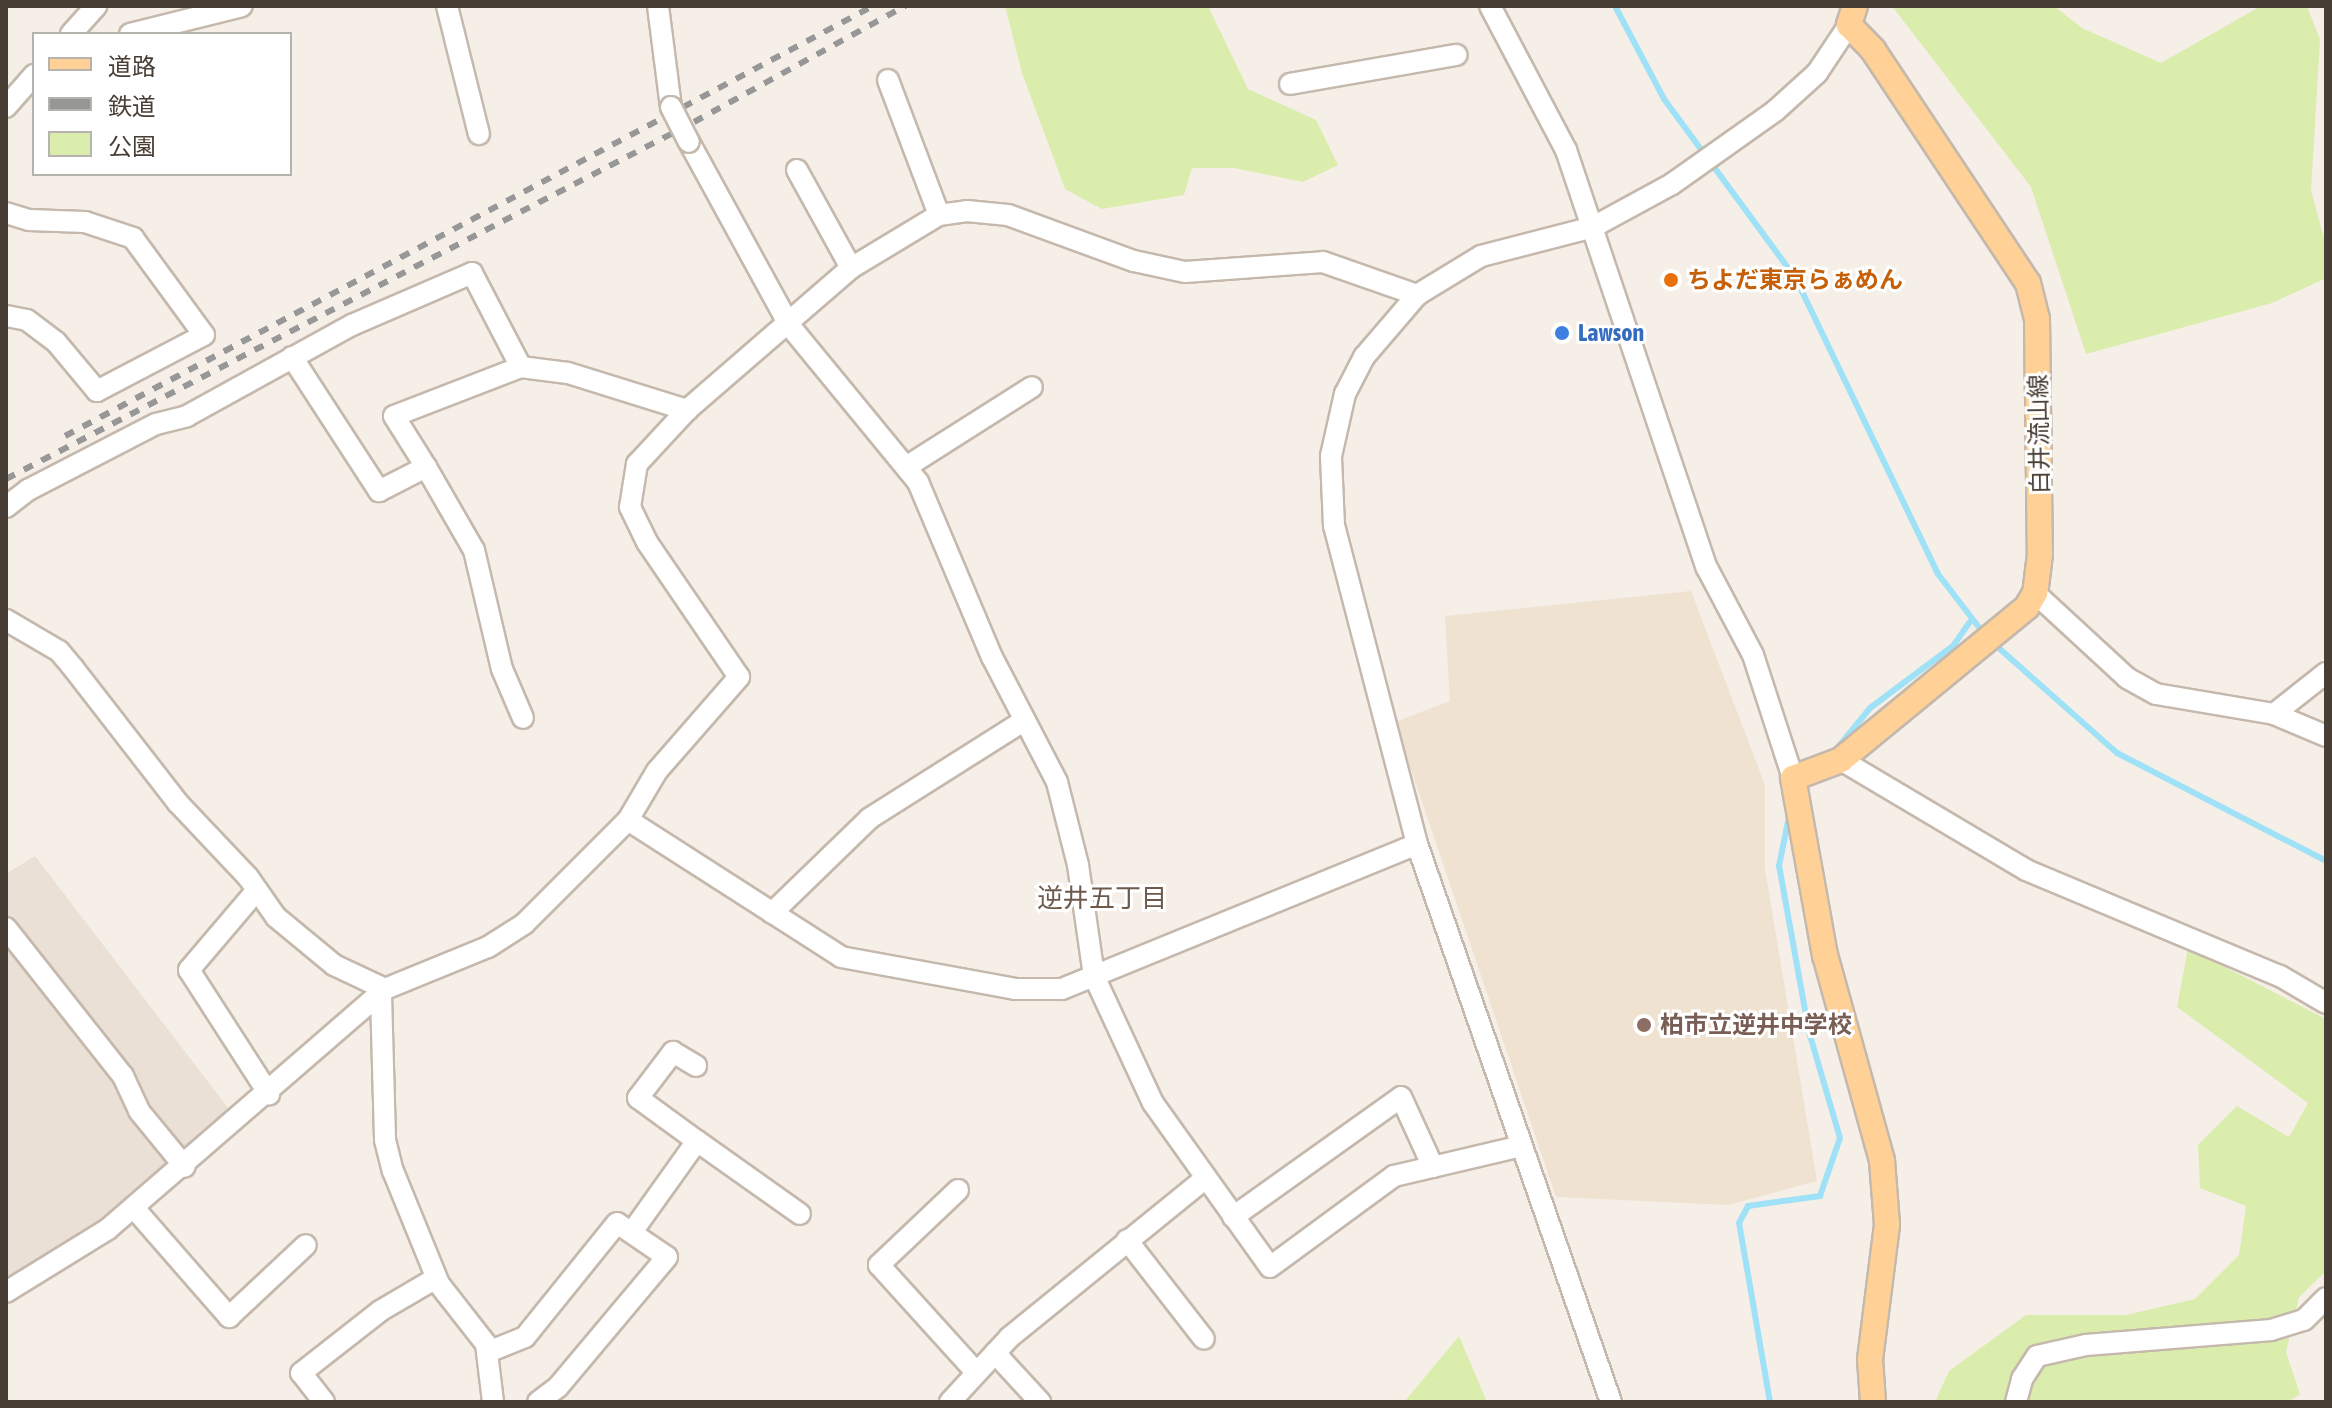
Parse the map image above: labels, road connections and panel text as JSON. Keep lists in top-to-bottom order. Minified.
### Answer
{"streets":{"main road":["白井流山線"]},"districts":["逆井五丁目"],"places":["ちよだ東京らぁめん","Lawson","柏市立逆井中学校"],"legend":["道路","鉄道","公園"]}
